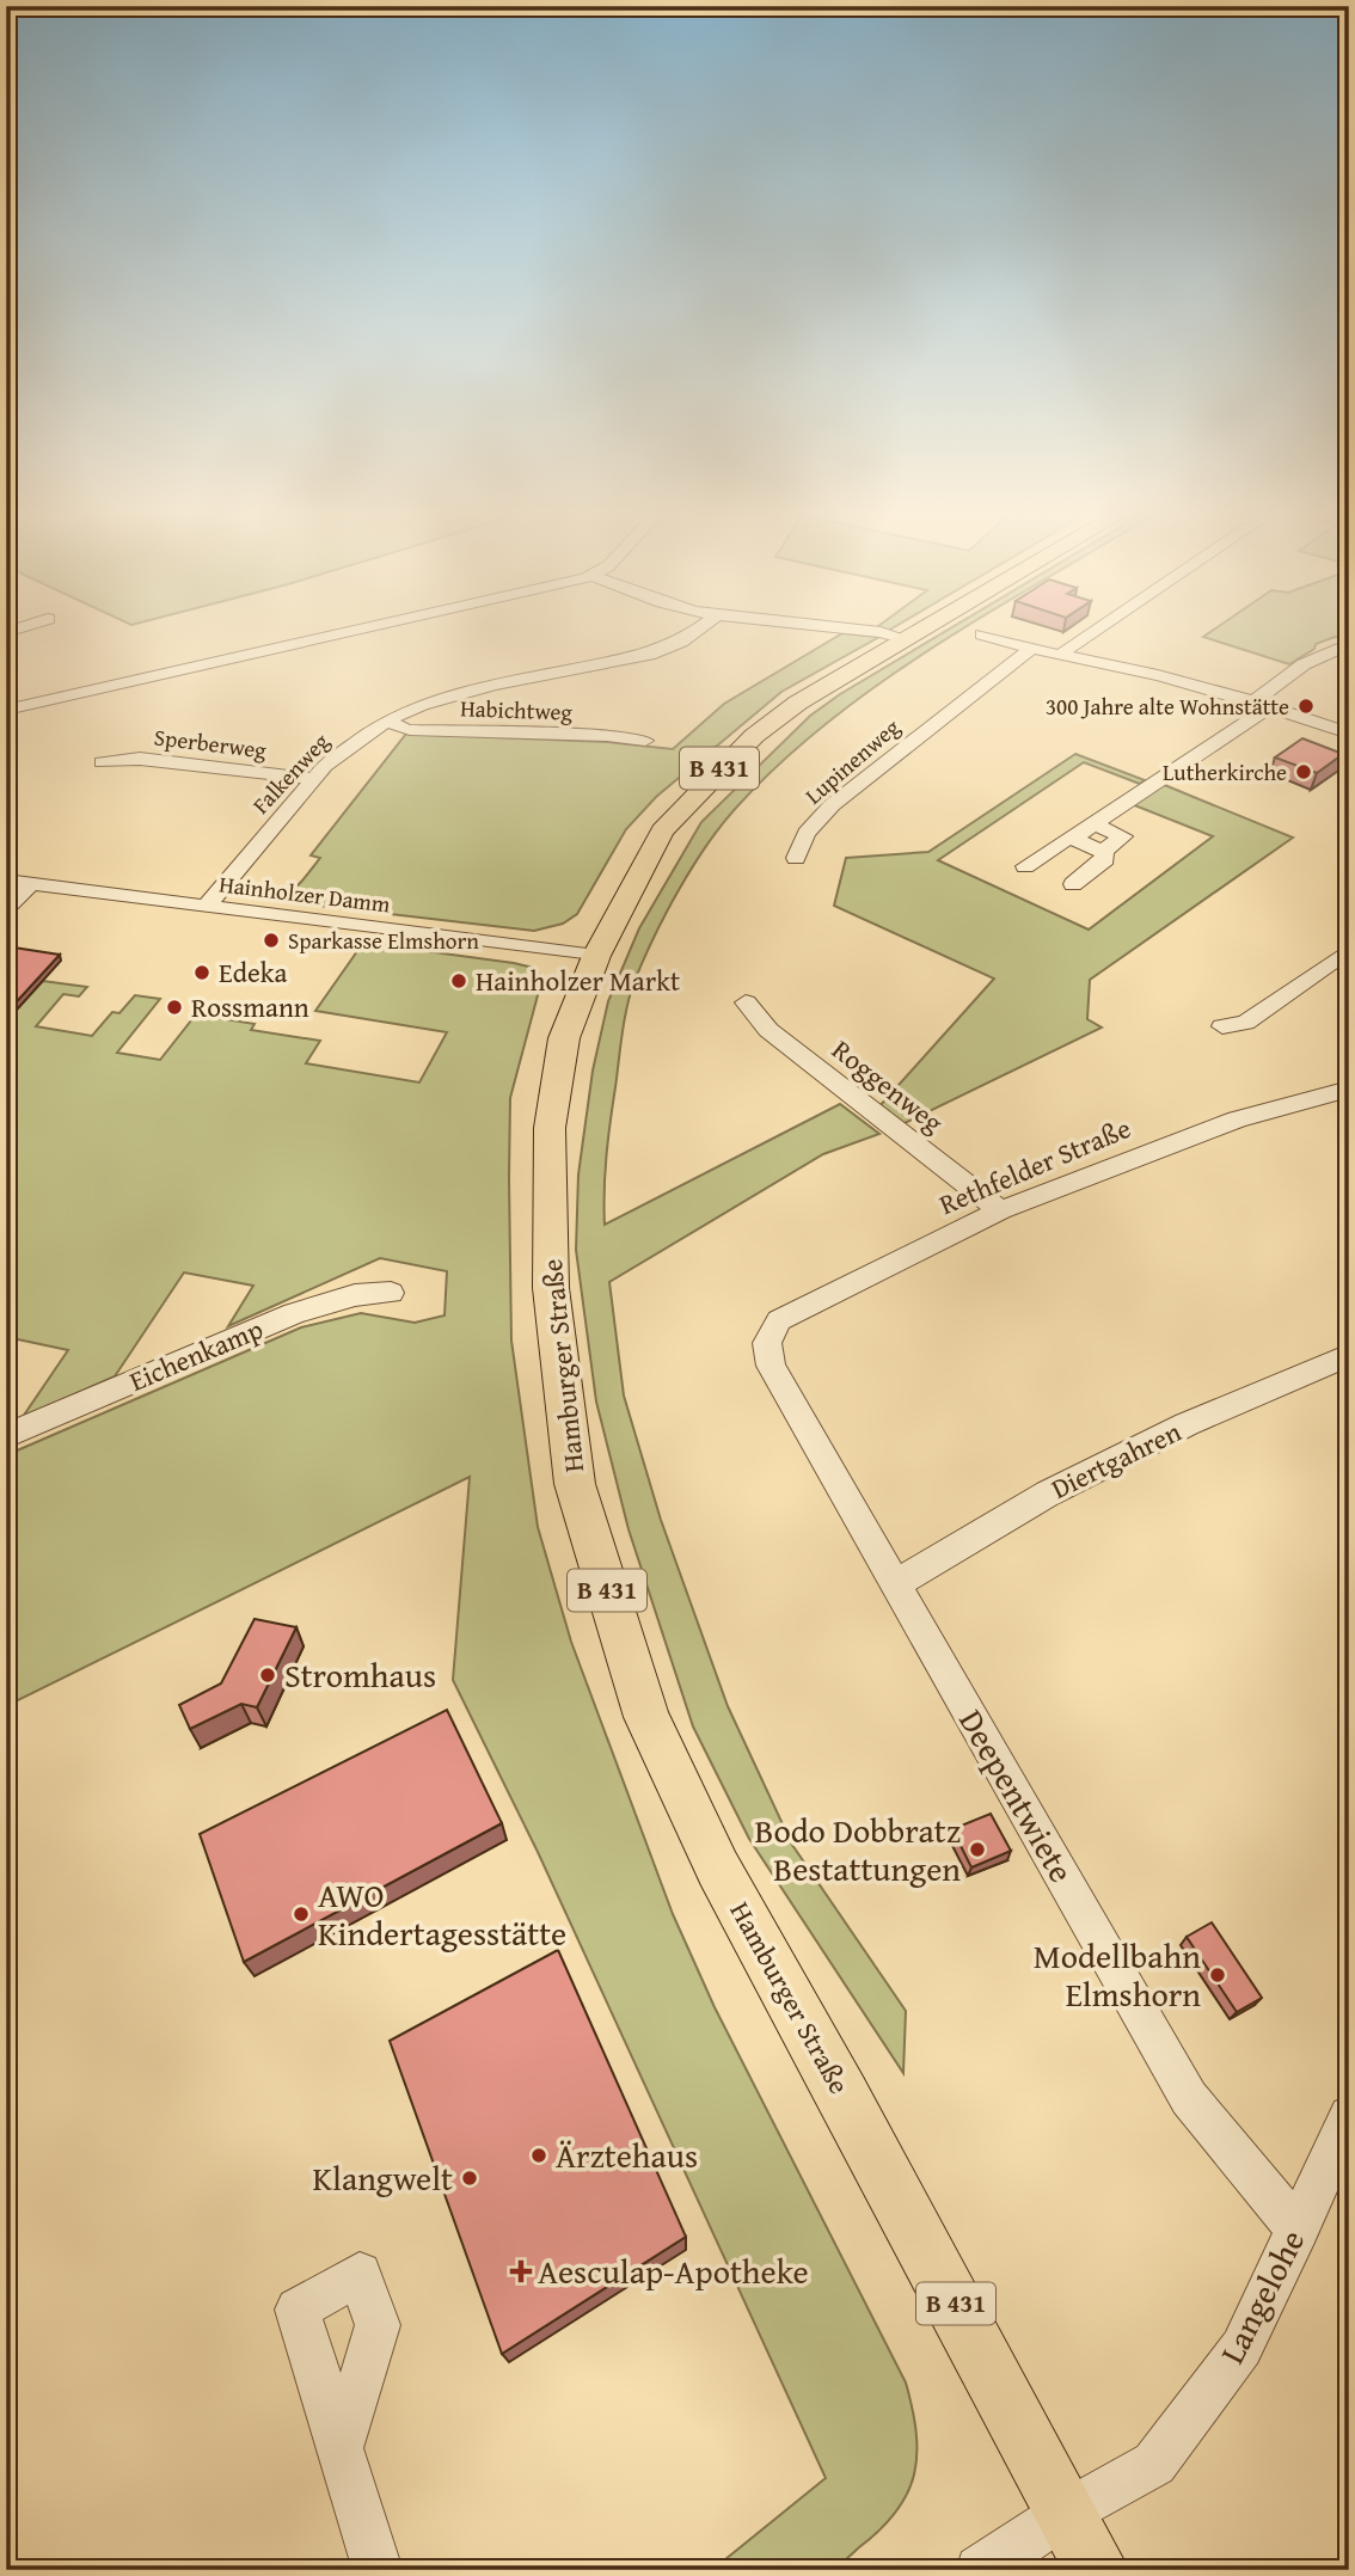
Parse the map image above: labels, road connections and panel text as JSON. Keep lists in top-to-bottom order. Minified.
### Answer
{"streets":{"main road":["B 431","Hamburger Straße"],"street":["Habichtweg","Sperberweg","Lupinenweg","Falkenweg","Hainholzer Damm","Roggenweg","Rethfelder Straße","Eichenkamp","Diertgahren","Deepentwiete","Langelohe"]},"crossings":[["Habichtweg","Falkenweg"],["Sperberweg","Falkenweg"],["Falkenweg","Hainholzer Damm"],["Hainholzer Damm","Hamburger Straße"],["Roggenweg","Rethfelder Straße"],["Rethfelder Straße","Deepentwiete"],["Hamburger Straße","Langelohe"],["Diertgahren","Deepentwiete"],["Deepentwiete","Langelohe"]],"places":{"other":["300 Jahre alte Wohnstätte","Lutherkirche","Sparkasse Elmshorn","Edeka","Hainholzer Markt","Rossmann","Stromhaus","Bodo Dobbratz Bestattungen","AWO Kindertagesstätte","Modellbahn Elmshorn","Ärztehaus","Klangwelt"],"health":["Aesculap-Apotheke"]}}
